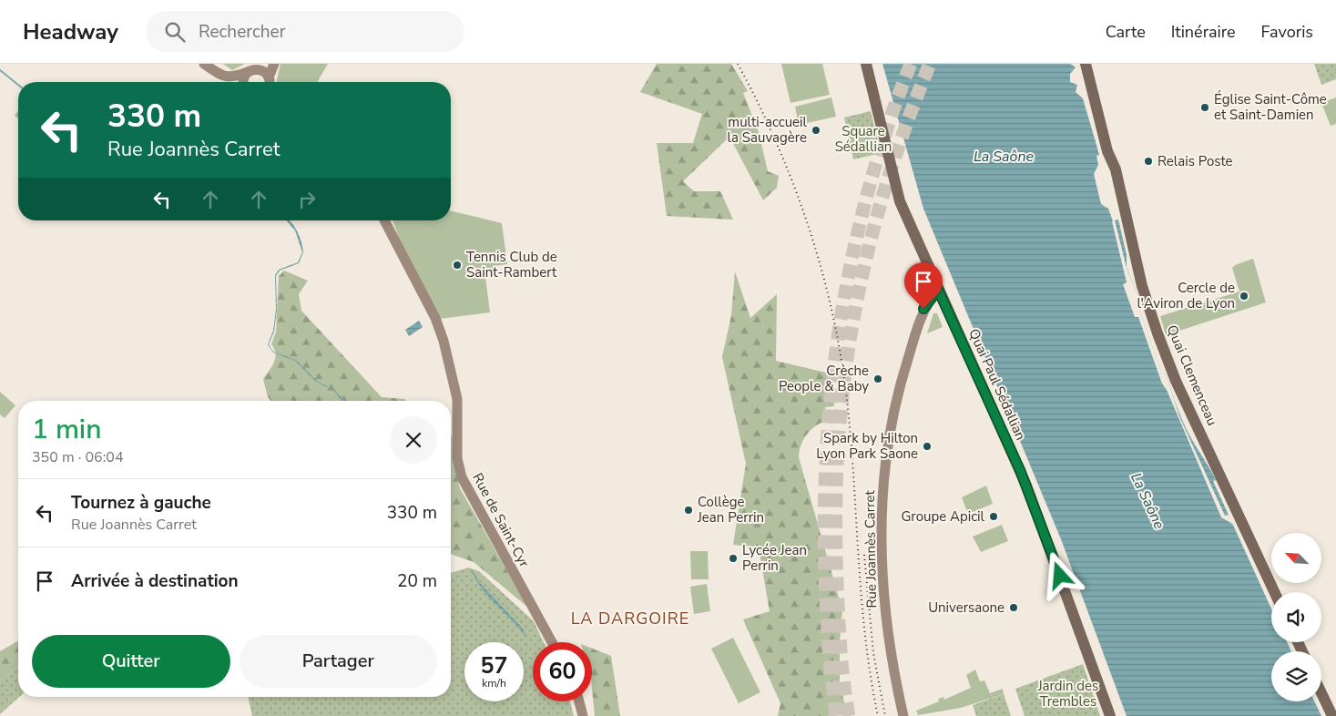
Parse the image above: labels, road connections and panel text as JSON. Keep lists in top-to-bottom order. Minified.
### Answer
{"streets":{"main road":["Quai Clemenceau","Quai Paul Sédallian","Rue de Saint-Cyr","Rue Joannès Carret"]},"crossings":[["Quai Paul Sédallian","Rue Joannès Carret"]],"districts":["LA DARGOIRE"],"water":["La Saône"],"parks":["Square Sédallian","Jardin des Trembles"],"places":["Église Saint-Côme et Saint-Damien","multi-accueil la Sauvagère","Relais Poste","Tennis Club de Saint-Rambert","Cercle de l'Aviron de Lyon","Crèche People & Baby","Spark by Hilton Lyon Park Saone","Collège Jean Perrin","Groupe Apicil","Lycée Jean Perrin","Universaone"],"north":"top left","page":{"header":"Headway","search":"Rechercher","nav":["Carte","Itinéraire","Favoris"],"turn":["330 m","Rue Joannès Carret"],"heading":["1 min","350 m · 06:04"],"list":[{"name":"Tournez à gauche","note":"Rue Joannès Carret","value":"330 m"},{"name":"Arrivée à destination","value":"20 m"}],"buttons":["Quitter","Partager"],"speed":"57 km/h","limit":"60"}}
